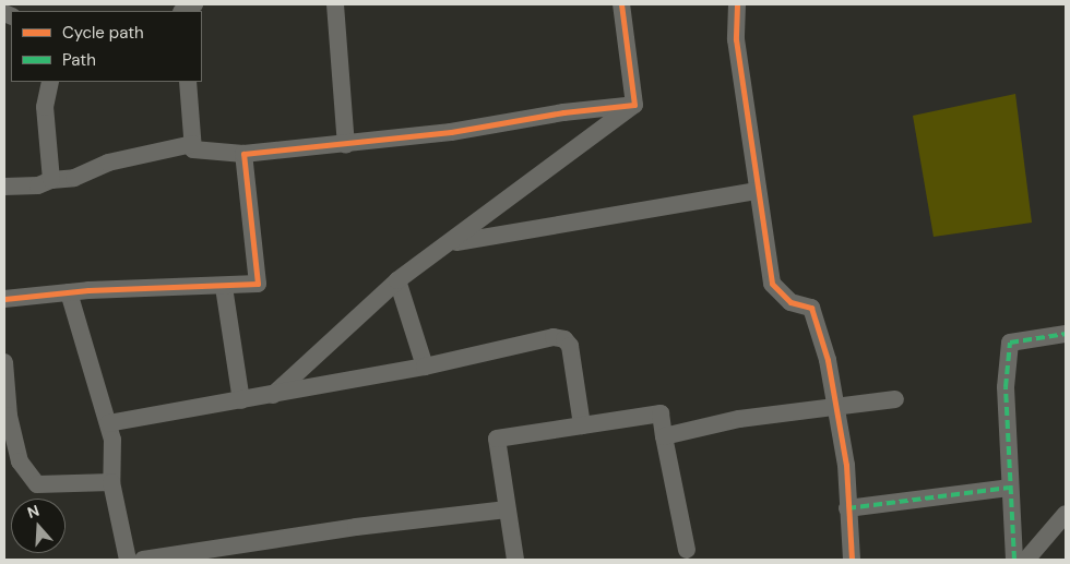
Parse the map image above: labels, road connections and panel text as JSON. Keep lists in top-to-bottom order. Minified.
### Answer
{"legend":["Cycle path","Path"],"north":"top"}
